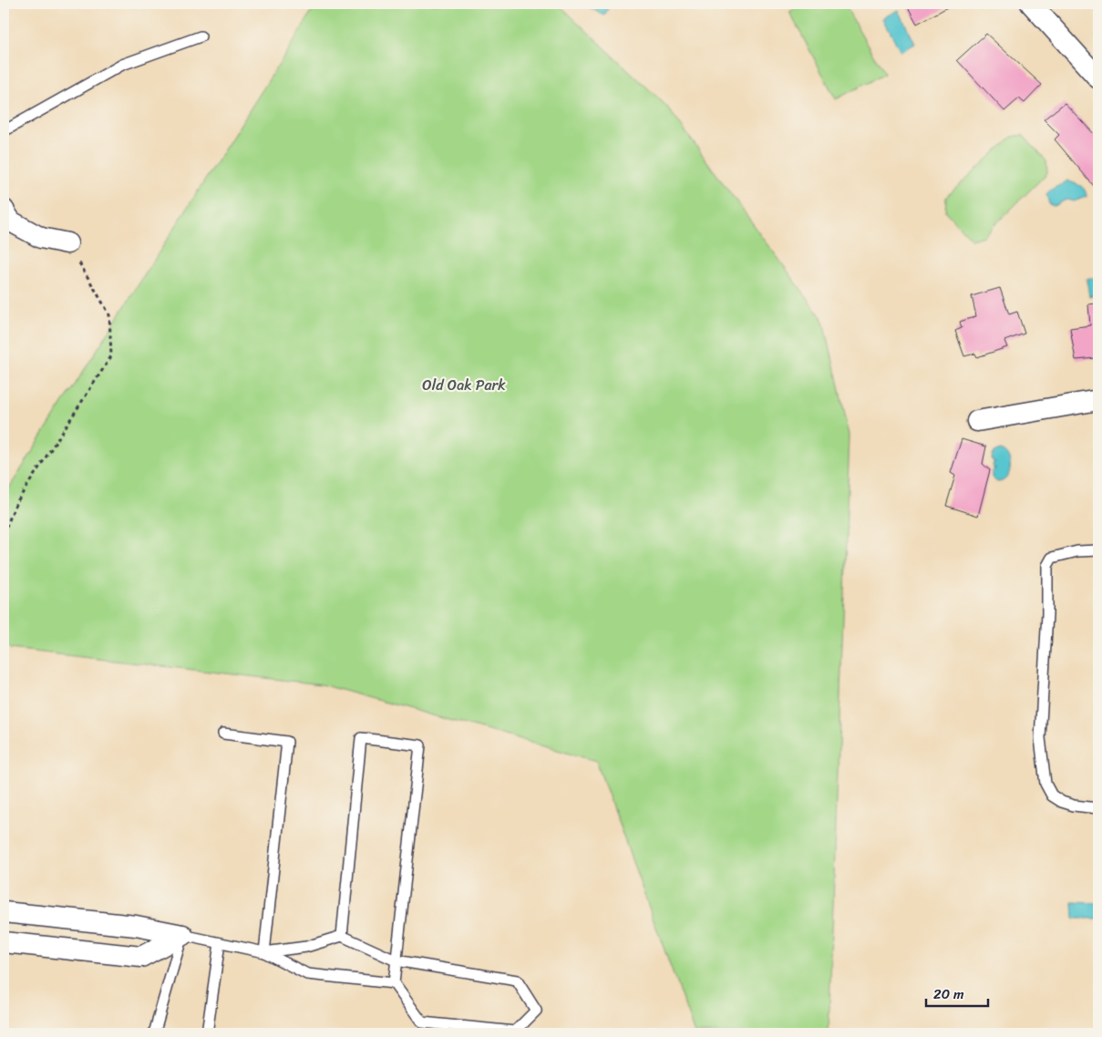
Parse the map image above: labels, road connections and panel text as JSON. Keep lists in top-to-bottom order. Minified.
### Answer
{"parks":["Old Oak Park"],"scale_bar":"20 m"}
